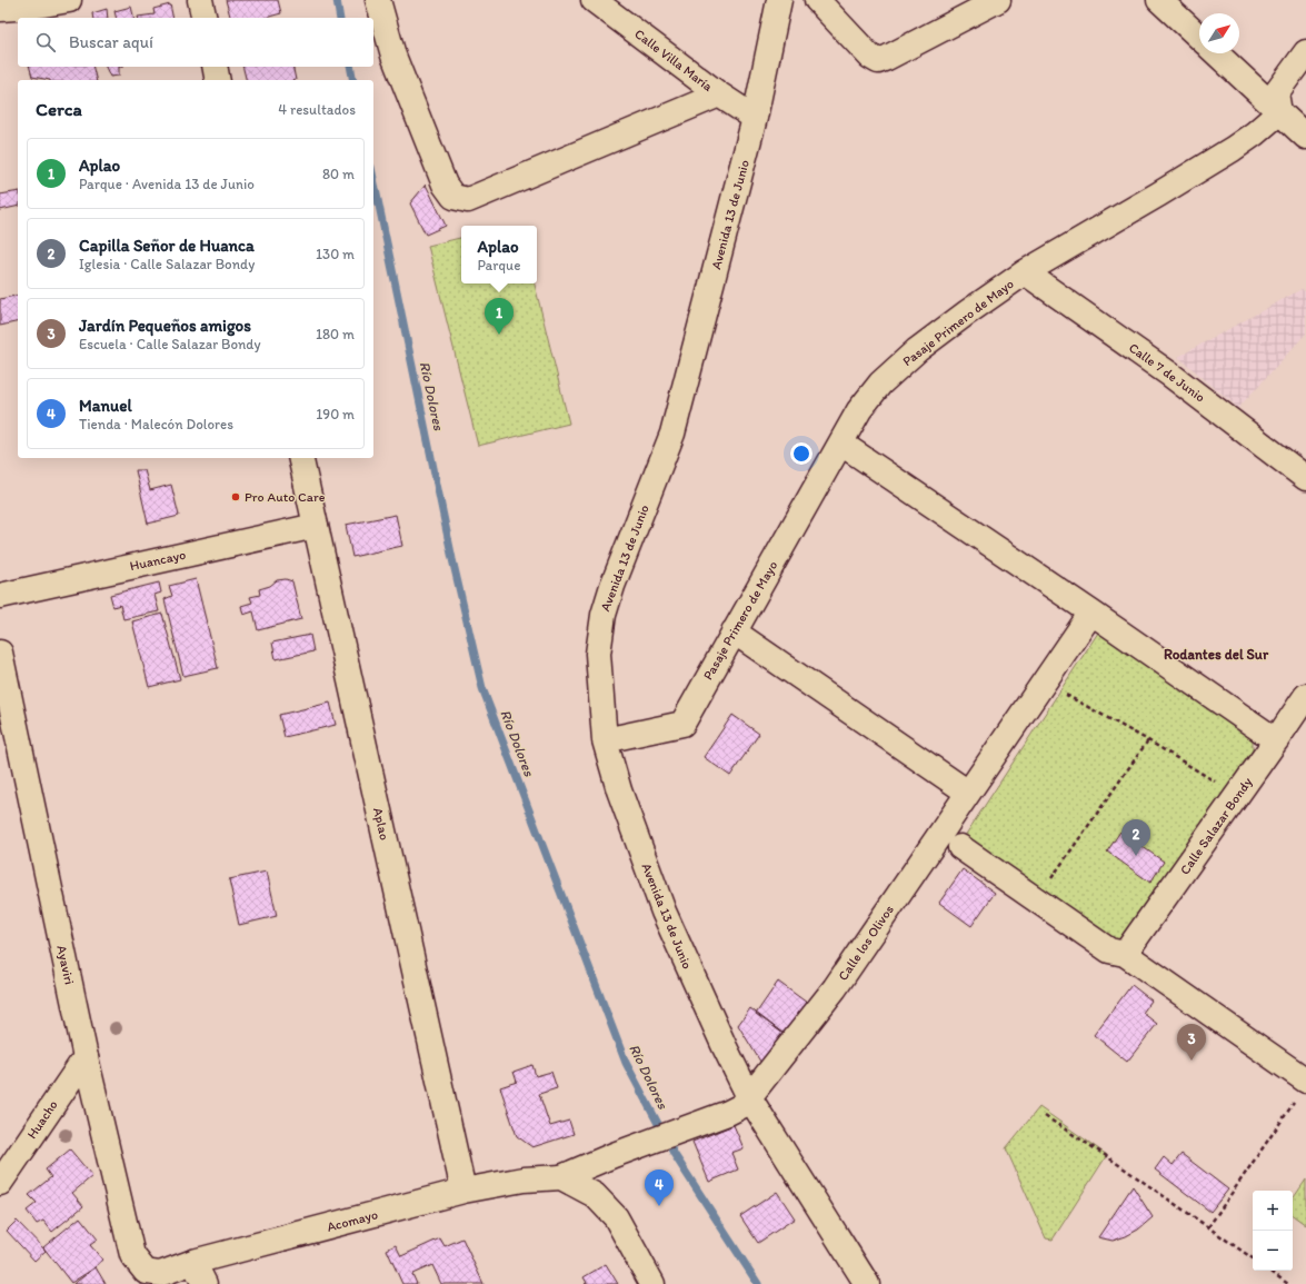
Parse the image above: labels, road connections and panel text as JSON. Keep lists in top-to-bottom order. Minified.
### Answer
{"streets":{"street":["Calle Villa María","Avenida 13 de Junio","Pasaje Primero de Mayo","Calle 7 de Junio","Huancayo","Aplao","Calle Salazar Bondy","Calle los Olivos","Ayaviri","Huacho","Acomayo"]},"crossings":[["Calle Villa María","Avenida 13 de Junio"],["Avenida 13 de Junio","Pasaje Primero de Mayo"],["Avenida 13 de Junio","Calle los Olivos"],["Pasaje Primero de Mayo","Calle 7 de Junio"],["Huancayo","Aplao"],["Aplao","Acomayo"],["Calle los Olivos","Acomayo"],["Ayaviri","Huacho"],["Ayaviri","Acomayo"]],"districts":["Rodantes del Sur"],"water":["Río Dolores"],"places":["Pro Auto Care"],"north":"top right","page":{"search":"Buscar aquí","heading":["Cerca","4 resultados"],"list":[{"mark":"1","name":"Aplao","note":"Parque · Avenida 13 de Junio","value":"80 m"},{"mark":"2","name":"Capilla Señor de Huanca","note":"Iglesia · Calle Salazar Bondy","value":"130 m"},{"mark":"3","name":"Jardín Pequeños amigos","note":"Escuela · Calle Salazar Bondy","value":"180 m"},{"mark":"4","name":"Manuel","note":"Tienda · Malecón Dolores","value":"190 m"}],"popup":["Aplao","Parque"],"pins":["1","2","3","4"],"map_buttons":["+","−"]}}
